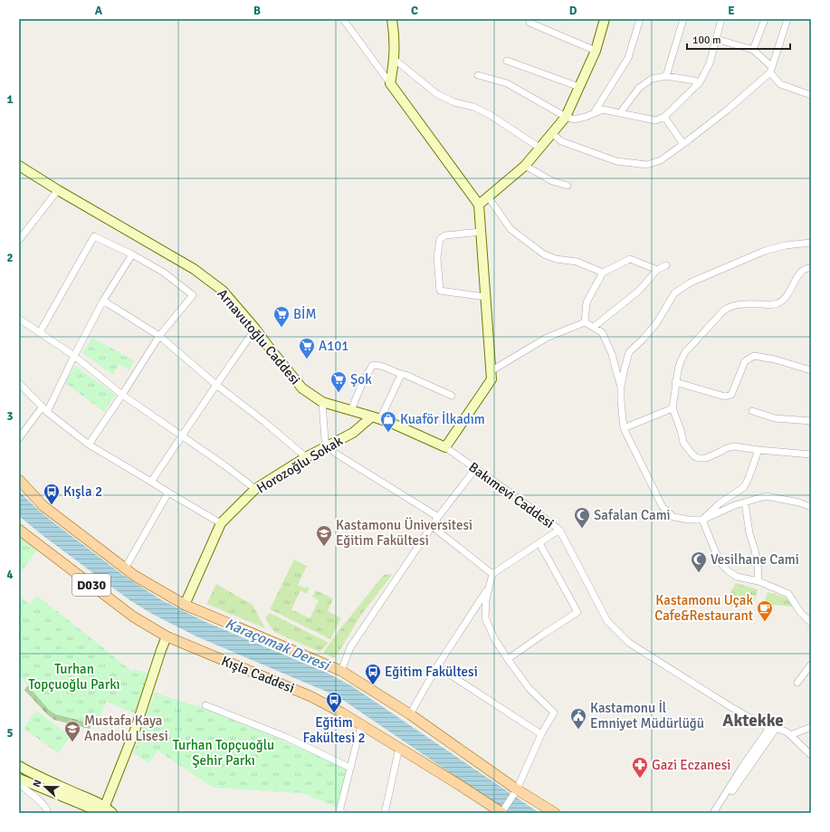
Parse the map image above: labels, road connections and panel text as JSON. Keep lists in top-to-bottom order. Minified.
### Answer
{"streets":{"main road":["D030","Kışla Caddesi"],"street":["Arnavutoğlu Caddesi","Horozoğlu Sokak","Bakımevi Caddesi"]},"crossings":[["Arnavutoğlu Caddesi","Horozoğlu Sokak"]],"districts":["Aktekke"],"water":["Karaçomak Deresi"],"parks":["Turhan Topçuoğlu Parkı","Turhan Topçuoğlu Şehir Parkı"],"places":{"supermarket":["BİM","A101","Şok"],"shop":["Kuaför İlkadım"],"bus stop":["Kışla 2","Eğitim Fakültesi","Eğitim Fakültesi 2"],"mosque":["Safalan Cami","Vesilhane Cami"],"school or university":["Kastamonu Üniversitesi Eğitim Fakültesi","Mustafa Kaya Anadolu Lisesi"],"cafe":["Kastamonu Uçak Cafe&Restaurant"],"public building":["Kastamonu İl Emniyet Müdürlüğü"],"pharmacy":["Gazi Eczanesi"]},"scale_bar":"100 m","north":"left","grid":{"columns":["A","B","C","D","E"],"rows":["1","2","3","4","5"]}}
